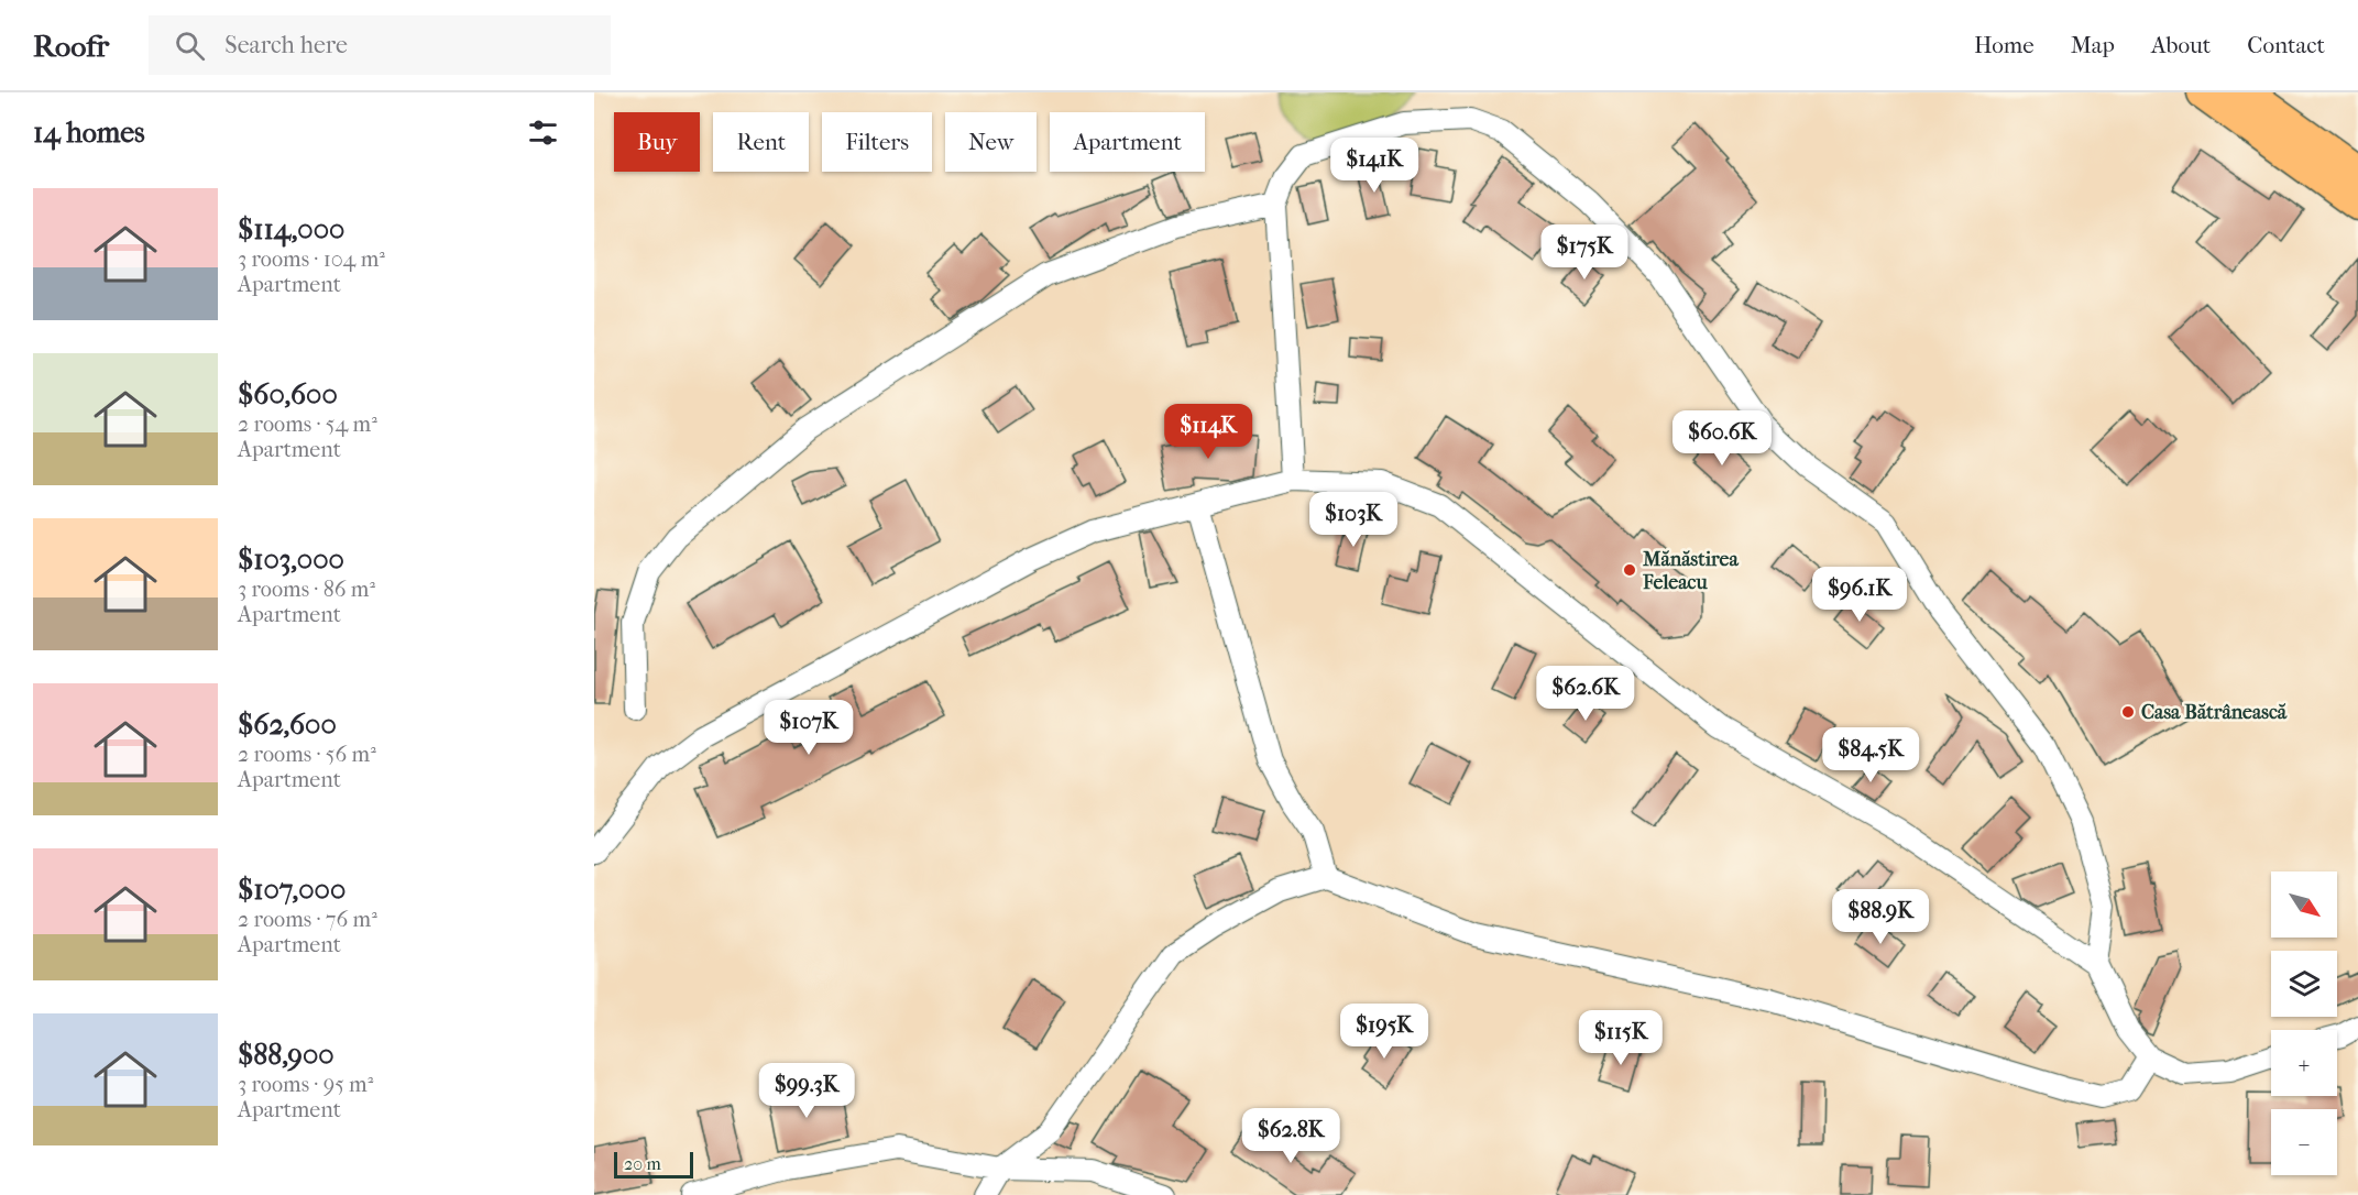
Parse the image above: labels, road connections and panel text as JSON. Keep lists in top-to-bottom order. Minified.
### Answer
{"places":["Mănăstirea Feleacu","Casa Bătrânească"],"scale_bar":"20 m","north":"bottom right","page":{"header":"Roofr","search":"Search here","nav":["Home","Map","About","Contact"],"heading":"14 homes","chip":["Buy","Rent","Filters","New","Apartment"],"price":["$141K","$175K","$114K","$60.6K","$103K","$96.1K","$62.6K","$107K","$84.5K","$88.9K","$195K","$115K","$99.3K","$62.8K"],"list":[{"name":"$114,000","note":"3 rooms · 104 m² · Apartment"},{"name":"$60,600","note":"2 rooms · 54 m² · Apartment"},{"name":"$103,000","note":"3 rooms · 86 m² · Apartment"},{"name":"$62,600","note":"2 rooms · 56 m² · Apartment"},{"name":"$107,000","note":"2 rooms · 76 m² · Apartment"},{"name":"$88,900","note":"3 rooms · 95 m² · Apartment"}],"map_buttons":["+","−"],"scale":"20 m"}}
